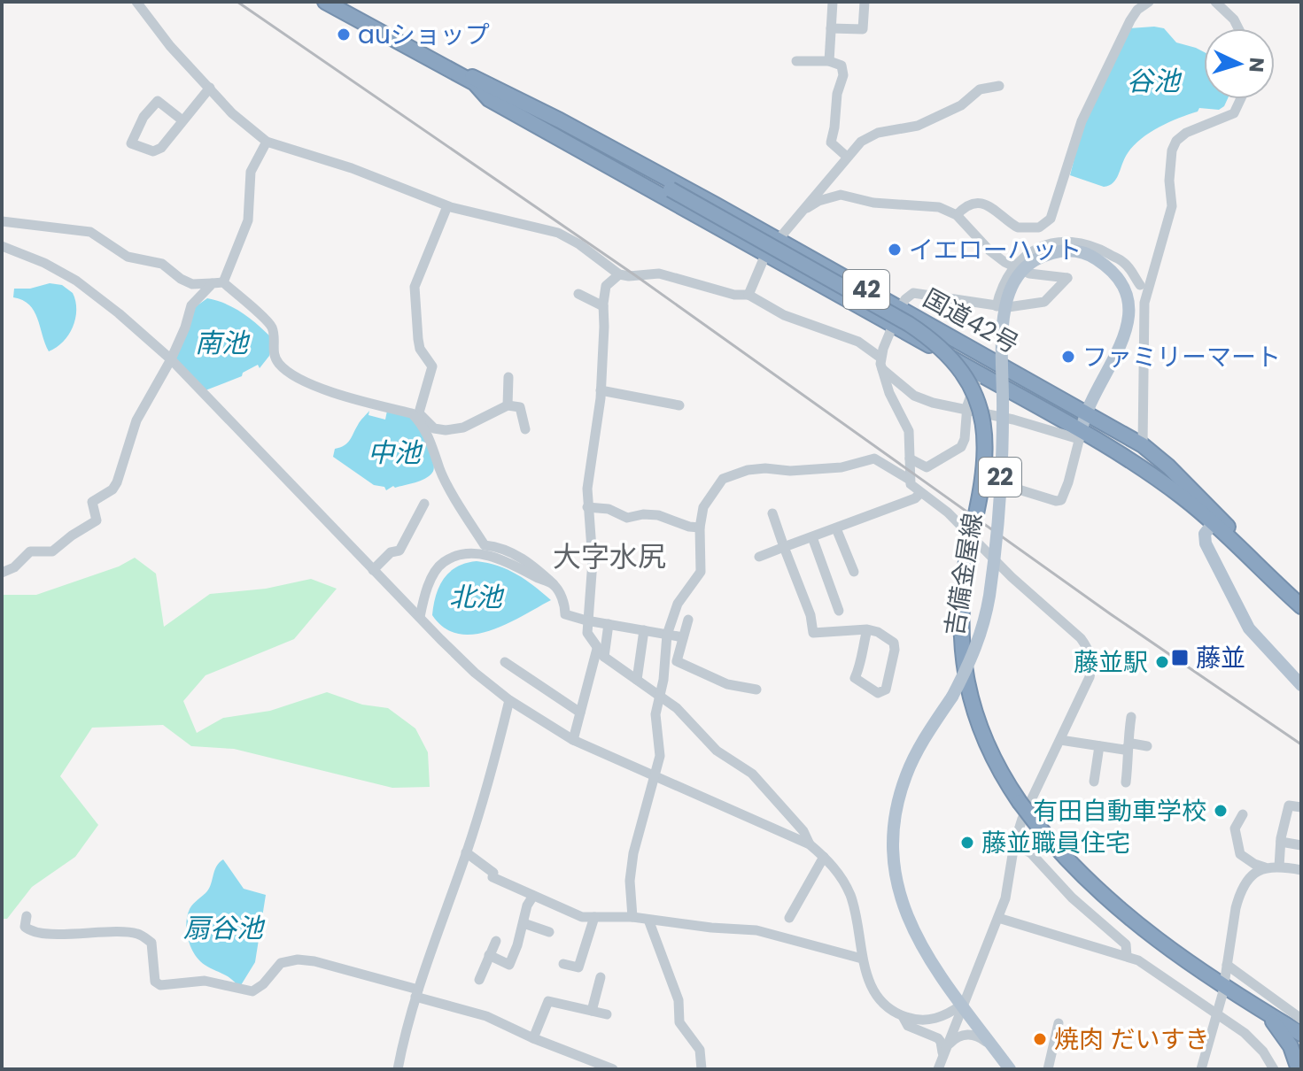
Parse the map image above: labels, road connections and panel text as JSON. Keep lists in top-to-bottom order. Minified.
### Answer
{"streets":{"highway":["42","国道42号"],"main road":["22","吉備金屋線"]},"districts":["大字水尻"],"water":["谷池","南池","中池","北池","扇谷池"],"places":{"other":["auショップ","イエローハット","ファミリーマート","藤並駅","有田自動車学校","藤並職員住宅","焼肉 だいすき"],"transit":["藤並"]},"north":"right"}
